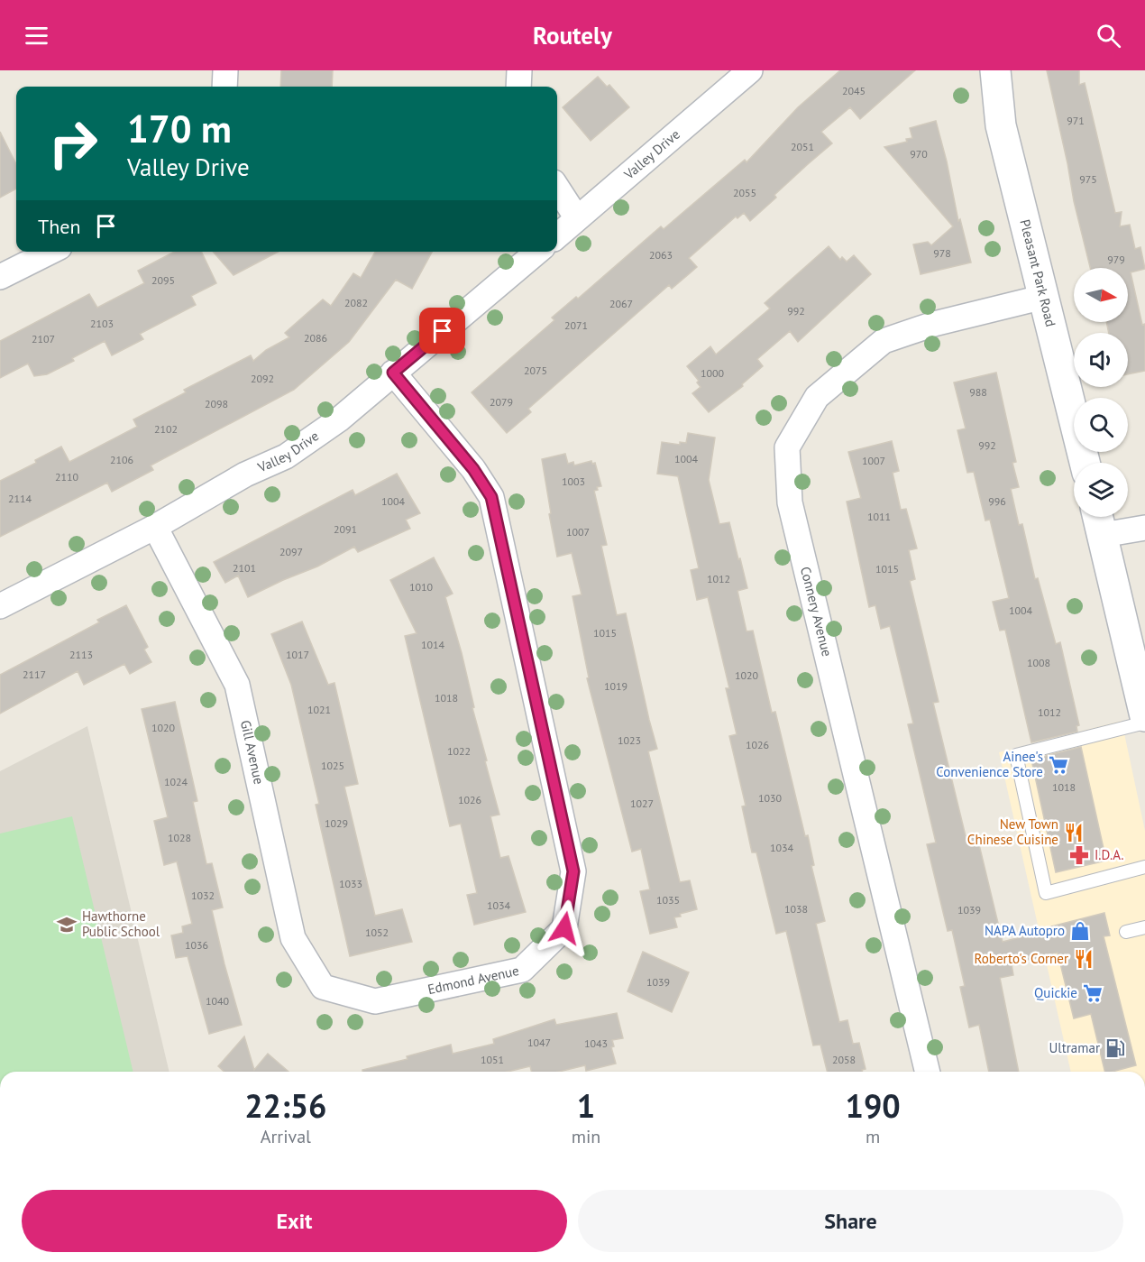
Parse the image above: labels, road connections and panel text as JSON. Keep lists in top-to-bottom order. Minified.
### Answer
{"streets":{"street":["Valley Drive","Pleasant Park Road","Connery Avenue","Gill Avenue","Edmond Avenue"]},"crossings":[["Valley Drive","Gill Avenue"],["Valley Drive","Edmond Avenue"],["Pleasant Park Road","Connery Avenue"],["Gill Avenue","Edmond Avenue"]],"places":{"supermarket":["Ainee's Convenience Store","Quickie"],"restaurant":["New Town Chinese Cuisine","Roberto's Corner"],"pharmacy":["I.D.A."],"school or university":["Hawthorne Public School"],"shop":["NAPA Autopro"],"fuel station":["Ultramar"]},"house_numbers":["2045","971","2051","970","975","2055","978","2063","979","2095","2082","2067","992","2103","2071","2086","2107","2075","1000","2092","988","2079","2098","2102","992","1004","2106","1007","2110","1003","2114","1004","996","1011","2091","1007","2097","2101","1015","1012","1010","1004","1015","1014","2113","1017","1008","2117","1020","1019","1018","1021","1012","1020","1023","1026","1022","1025","1024","1018","1030","1026","1027","1029","1028","1034","1033","1032","1035","1034","1038","1039","1052","1036","1039","1040","1047","1043","1051","2058"],"north":"right","page":{"header":"Routely","turn":["170 m","Valley Drive"],"then":"Then","eta":["22:56","Arrival","1","min","190","m"],"buttons":["Exit","Share"]}}
